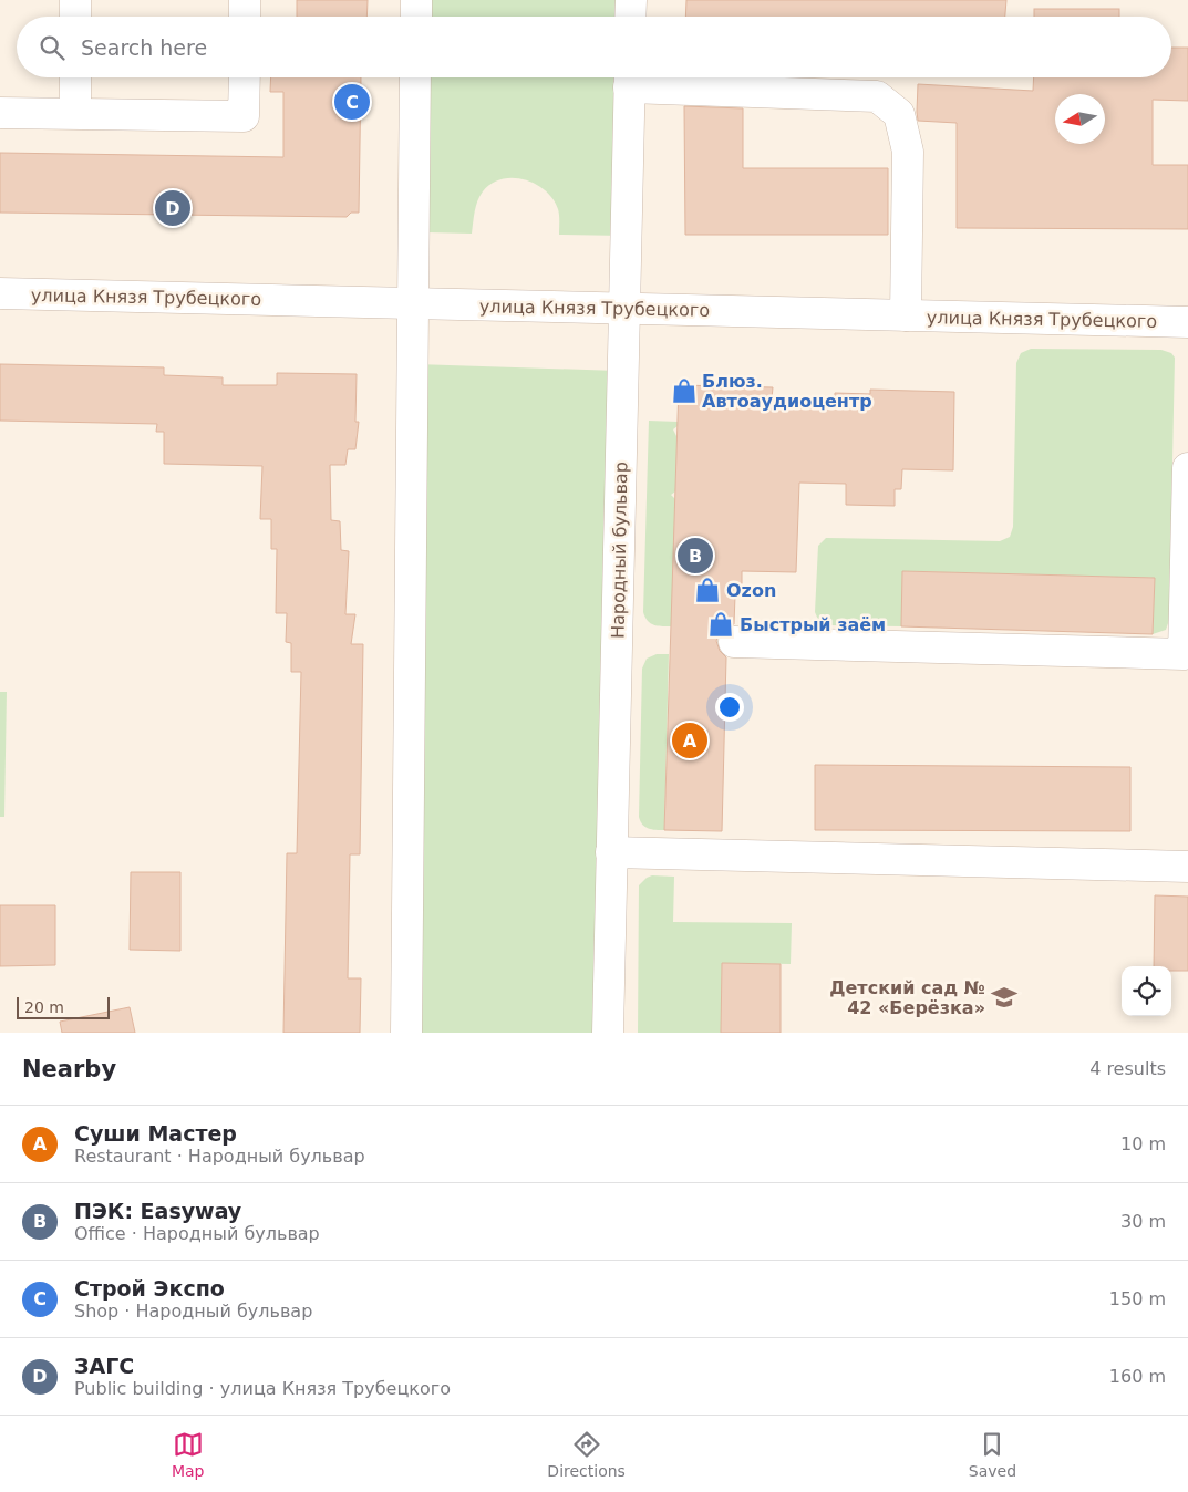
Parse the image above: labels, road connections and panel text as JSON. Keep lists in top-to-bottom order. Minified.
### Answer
{"streets":{"street":["улица Князя Трубецкого","Народный бульвар"]},"crossings":[["улица Князя Трубецкого","Народный бульвар"]],"places":{"shop":["Блюз. Автоаудиоцентр","Ozon","Быстрый заём"],"school or university":["Детский сад № 42 «Берёзка»"]},"scale_bar":"20 m","north":"left","page":{"search":"Search here","pins":["C","D","B","A"],"scale":"20 m","heading":["Nearby","4 results"],"list":[{"mark":"A","name":"Суши Мастер","note":"Restaurant · Народный бульвар","value":"10 m"},{"mark":"B","name":"ПЭК: Easyway","note":"Office · Народный бульвар","value":"30 m"},{"mark":"C","name":"Строй Экспо","note":"Shop · Народный бульвар","value":"150 m"},{"mark":"D","name":"ЗАГС","note":"Public building · улица Князя Трубецкого","value":"160 m"}],"nav":["Map","Directions","Saved"]}}
